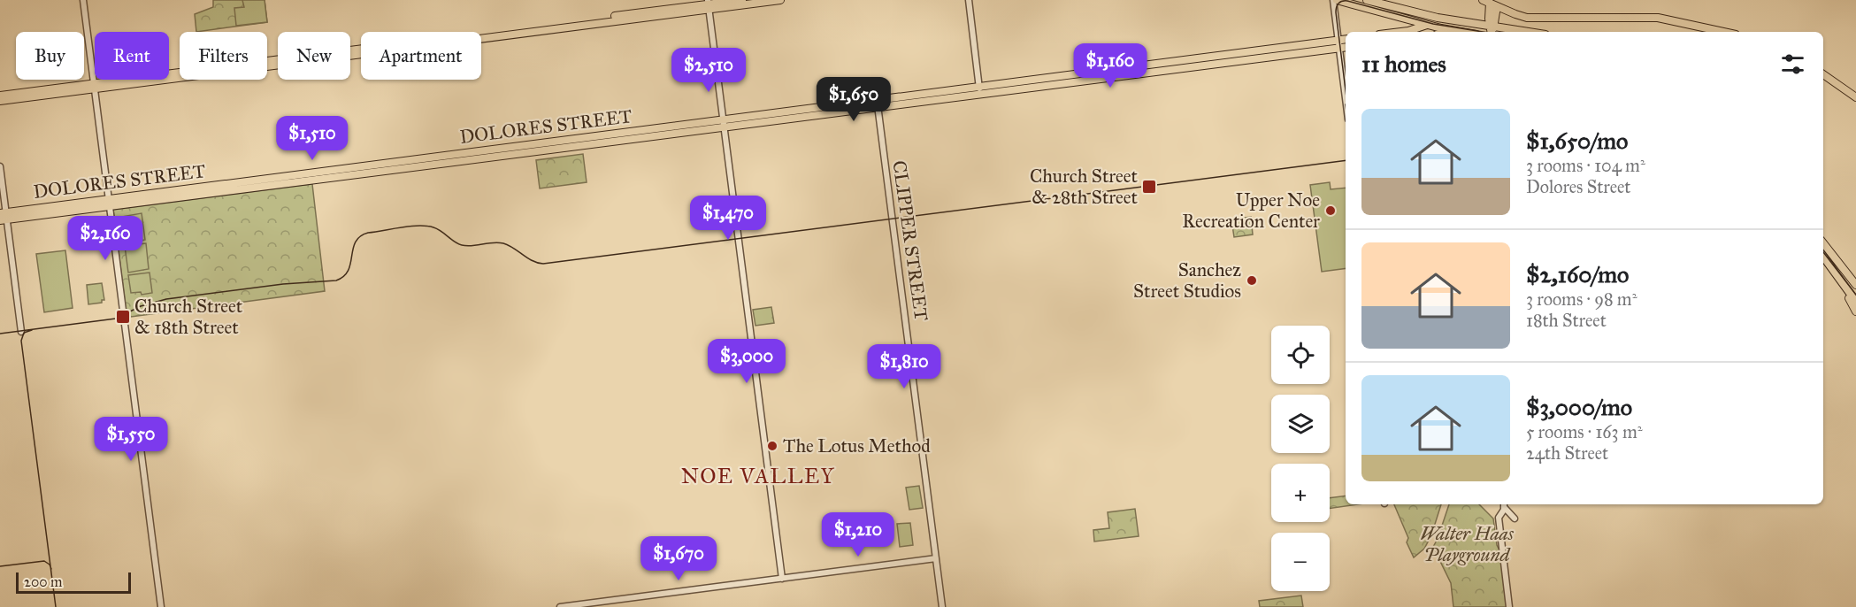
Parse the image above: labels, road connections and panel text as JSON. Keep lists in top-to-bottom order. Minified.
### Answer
{"streets":{"main road":["DOLORES STREET"],"street":["CLIPPER STREET"]},"crossings":[["DOLORES STREET","CLIPPER STREET"]],"districts":["NOE VALLEY"],"parks":["Walter Haas Playground"],"places":{"transit":["Church Street & 28th Street","Church Street & 18th Street"],"other":["Upper Noe Recreation Center","Sanchez Street Studios","The Lotus Method"]},"scale_bar":"200 m","page":{"chip":["Buy","Rent","Filters","New","Apartment"],"heading":"11 homes","price":["$1,160","$2,510","$1,650","$1,510","$1,470","$2,160","$3,000","$1,810","$1,550","$1,210","$1,670"],"list":[{"name":"$1,650/mo","note":"3 rooms · 104 m² · Dolores Street"},{"name":"$2,160/mo","note":"3 rooms · 98 m² · 18th Street"},{"name":"$3,000/mo","note":"5 rooms · 163 m² · 24th Street"}],"map_buttons":["+","−"],"scale":"200 m"}}
